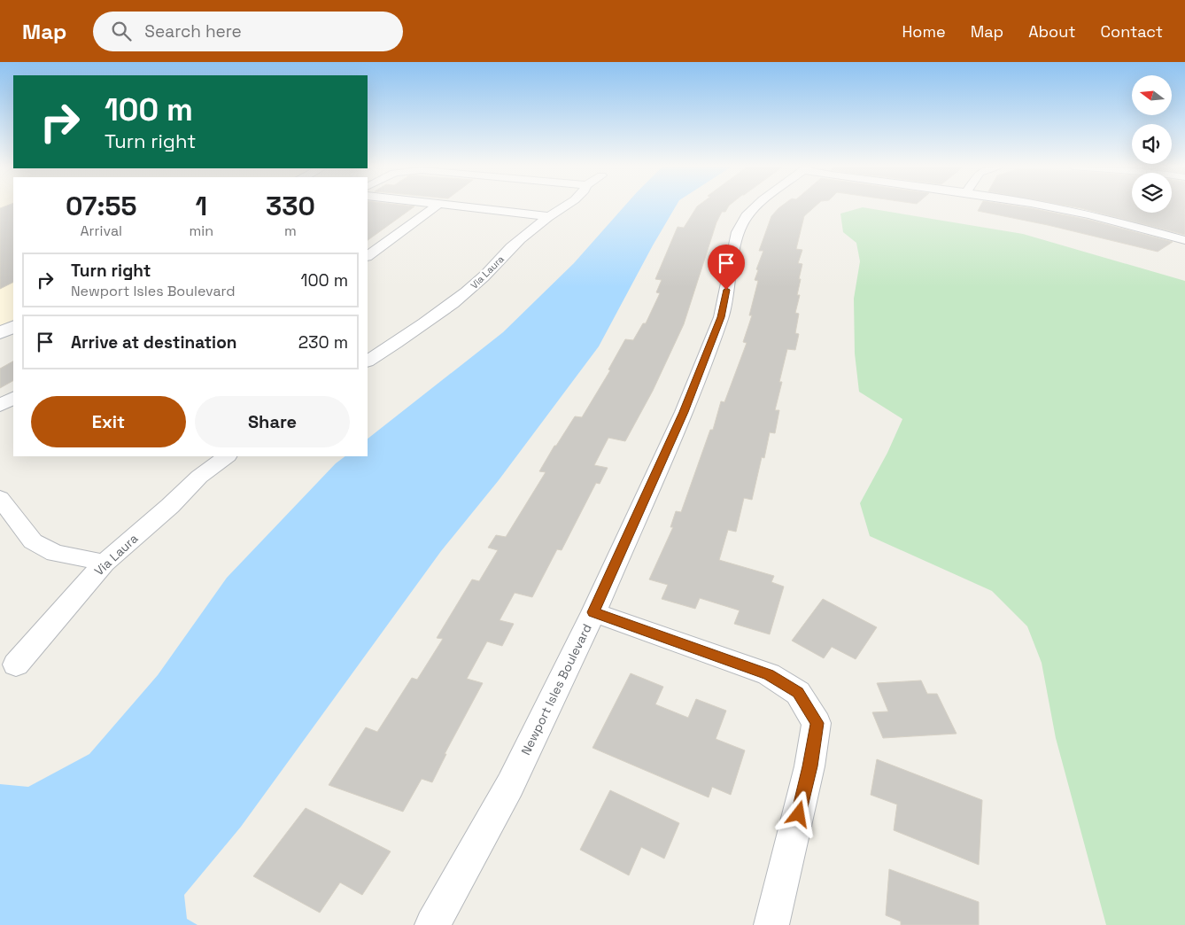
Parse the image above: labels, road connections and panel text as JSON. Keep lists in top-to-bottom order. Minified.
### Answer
{"streets":{"street":["Via Laura","Newport Isles Boulevard"]},"north":"left","page":{"header":"Map","search":"Search here","nav":["Home","Map","About","Contact"],"turn":["100 m","Turn right"],"eta":["07:55","Arrival","1","min","330","m"],"list":[{"name":"Turn right","note":"Newport Isles Boulevard","value":"100 m"},{"name":"Arrive at destination","value":"230 m"}],"buttons":["Exit","Share"]}}
